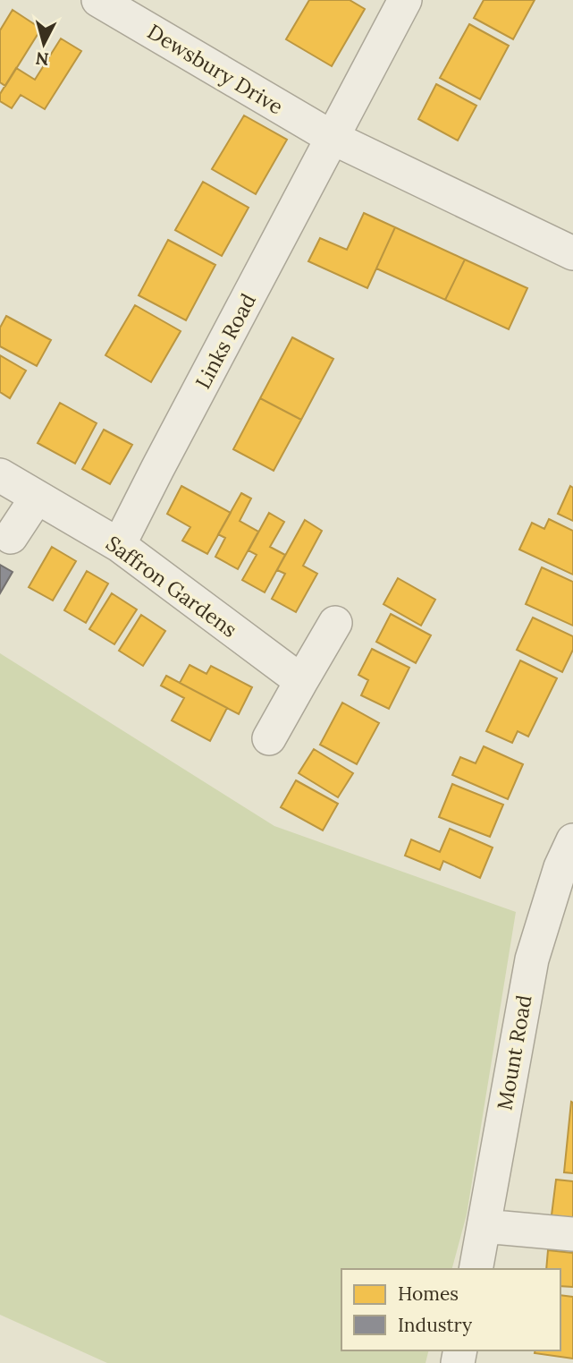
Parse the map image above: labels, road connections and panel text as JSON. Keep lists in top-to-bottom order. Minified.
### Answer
{"streets":{"street":["Dewsbury Drive","Links Road","Saffron Gardens","Mount Road"]},"crossings":[["Dewsbury Drive","Links Road"],["Links Road","Saffron Gardens"]],"legend":["Homes","Industry"],"north":"bottom"}
